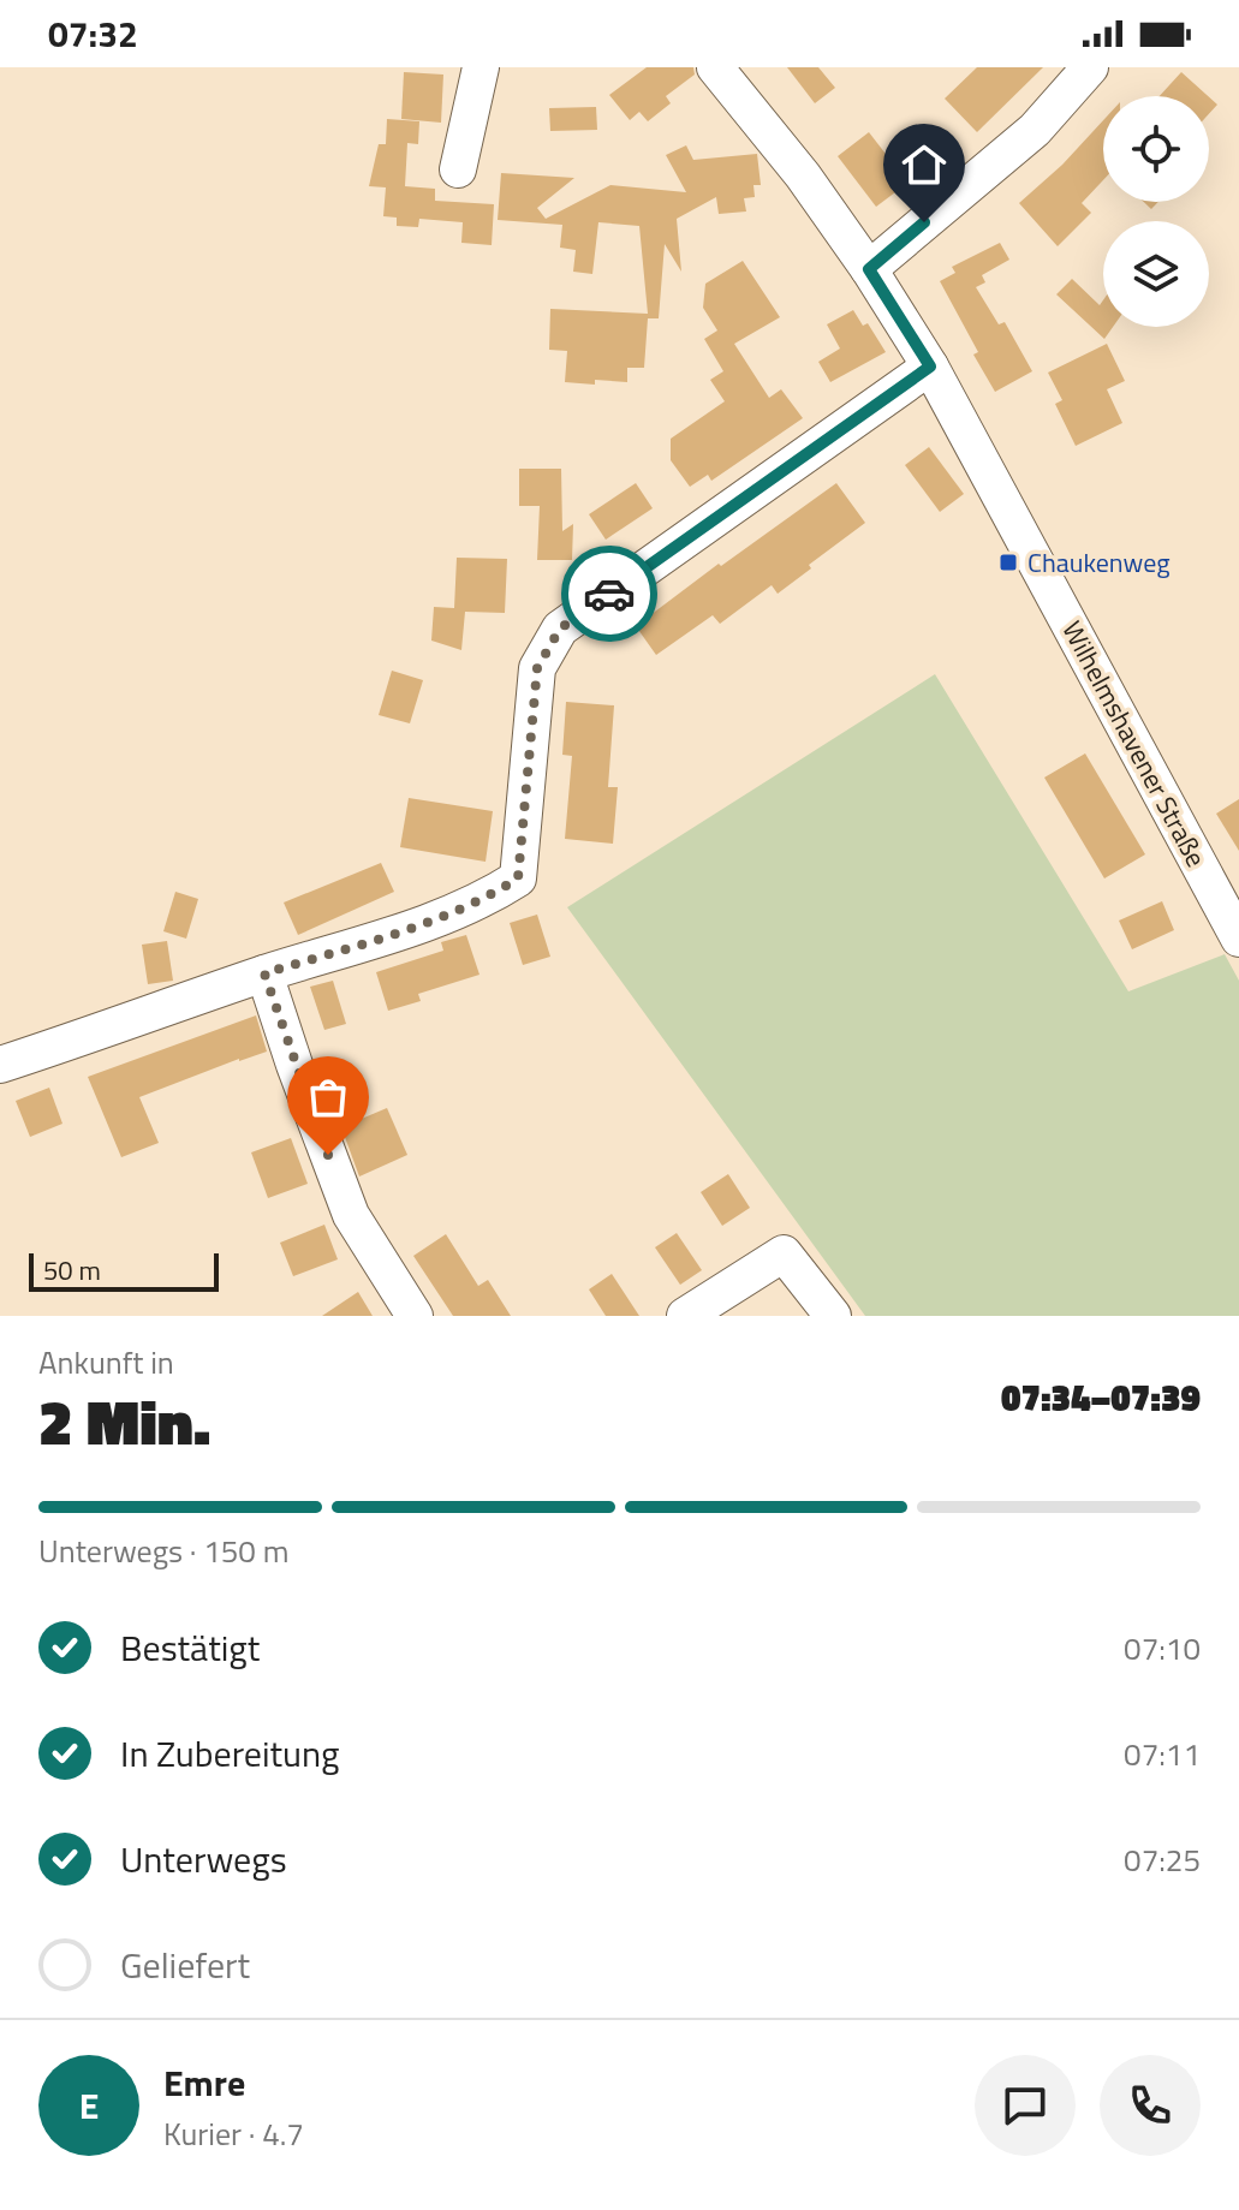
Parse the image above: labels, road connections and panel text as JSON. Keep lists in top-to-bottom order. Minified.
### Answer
{"streets":{"street":["Wilhelmshavener Straße"]},"places":{"transit":["Chaukenweg"]},"scale_bar":"50 m","page":{"status":"07:32","scale":"50 m","heading":["2 Min.","Ankunft in","07:34–07:39"],"panel":["Emre","Kurier · 4.7"],"bar":"Unterwegs · 150 m","list":[["Bestätigt","07:10"],["In Zubereitung","07:11"],["Unterwegs","07:25"],"Geliefert"],"round":"E"}}
